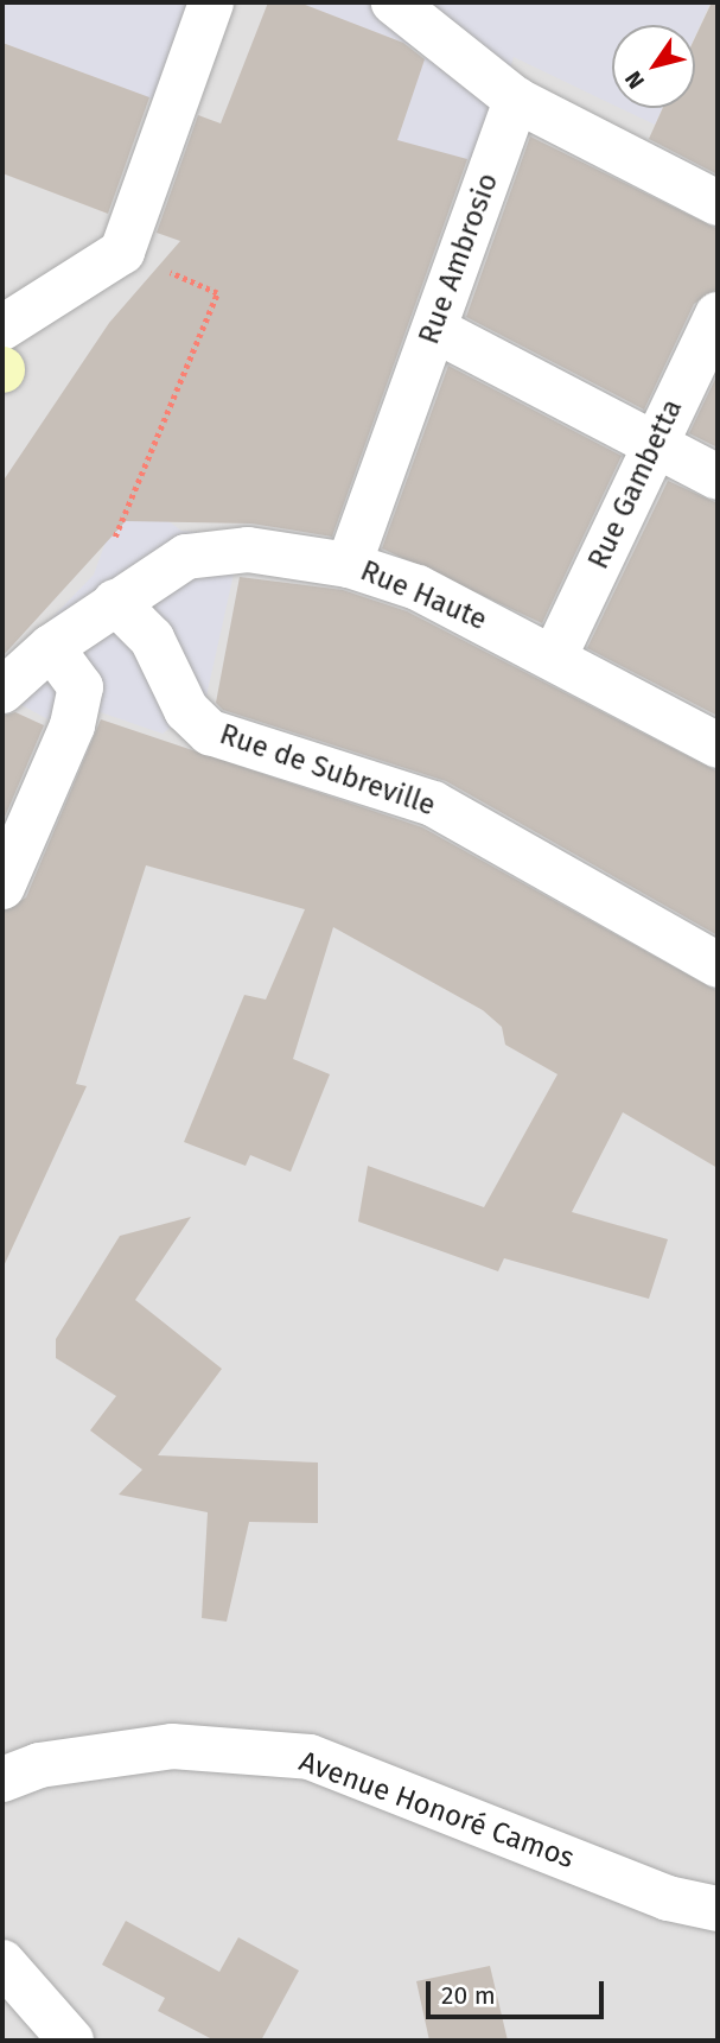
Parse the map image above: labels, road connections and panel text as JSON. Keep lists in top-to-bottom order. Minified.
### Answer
{"streets":{"street":["Rue Ambrosio","Rue Gambetta","Rue Haute","Rue de Subreville","Avenue Honoré Camos"]},"crossings":[["Rue Ambrosio","Rue Haute"],["Rue Gambetta","Rue Haute"],["Rue Haute","Rue de Subreville"]],"scale_bar":"20 m","north":"bottom left"}
